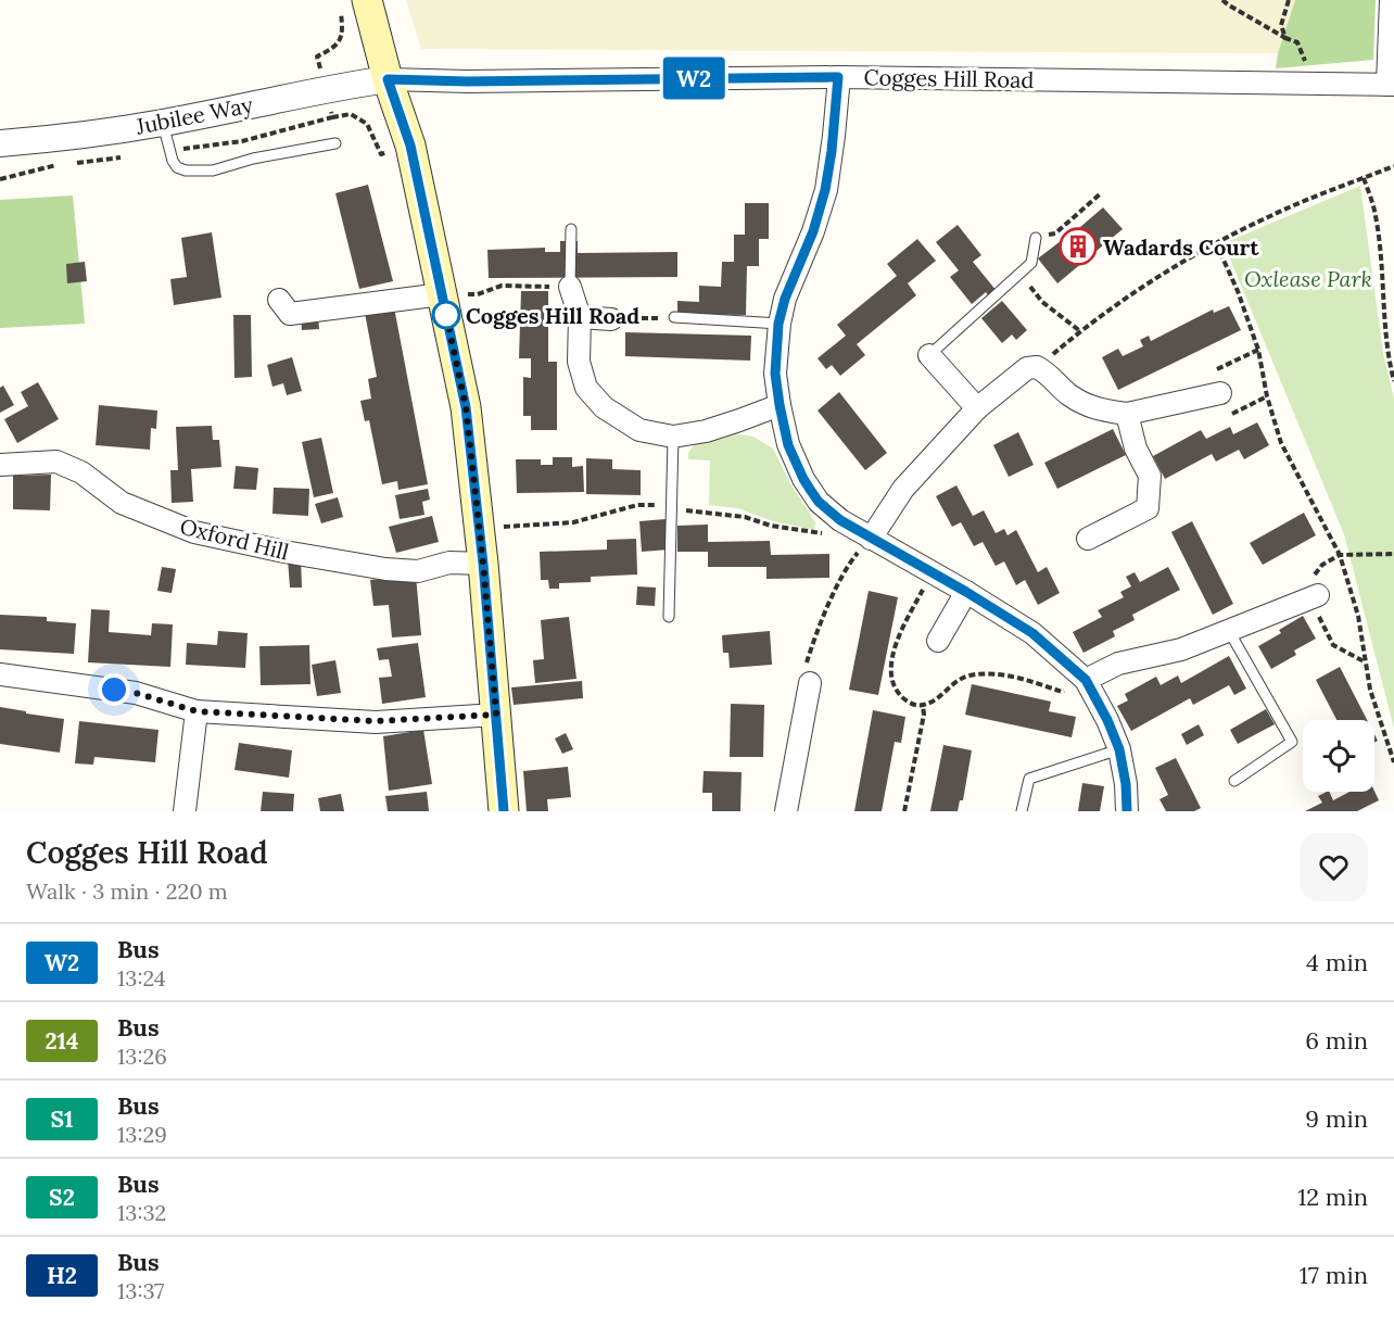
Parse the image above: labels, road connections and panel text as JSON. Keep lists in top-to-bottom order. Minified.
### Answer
{"streets":{"street":["Cogges Hill Road","Jubilee Way","Oxford Hill"]},"crossings":[["Cogges Hill Road","Jubilee Way"]],"parks":["Oxlease Park"],"places":{"building":["Wadards Court"],"other":["Cogges Hill Road"]},"lines":["bus line W2"],"page":{"on_map":"W2","heading":["Cogges Hill Road","Walk · 3 min · 220 m"],"list":[{"mark":"W2","name":"Bus","note":"13:24","value":"4 min"},{"mark":"214","name":"Bus","note":"13:26","value":"6 min"},{"mark":"S1","name":"Bus","note":"13:29","value":"9 min"},{"mark":"S2","name":"Bus","note":"13:32","value":"12 min"},{"mark":"H2","name":"Bus","note":"13:37","value":"17 min"}]}}
